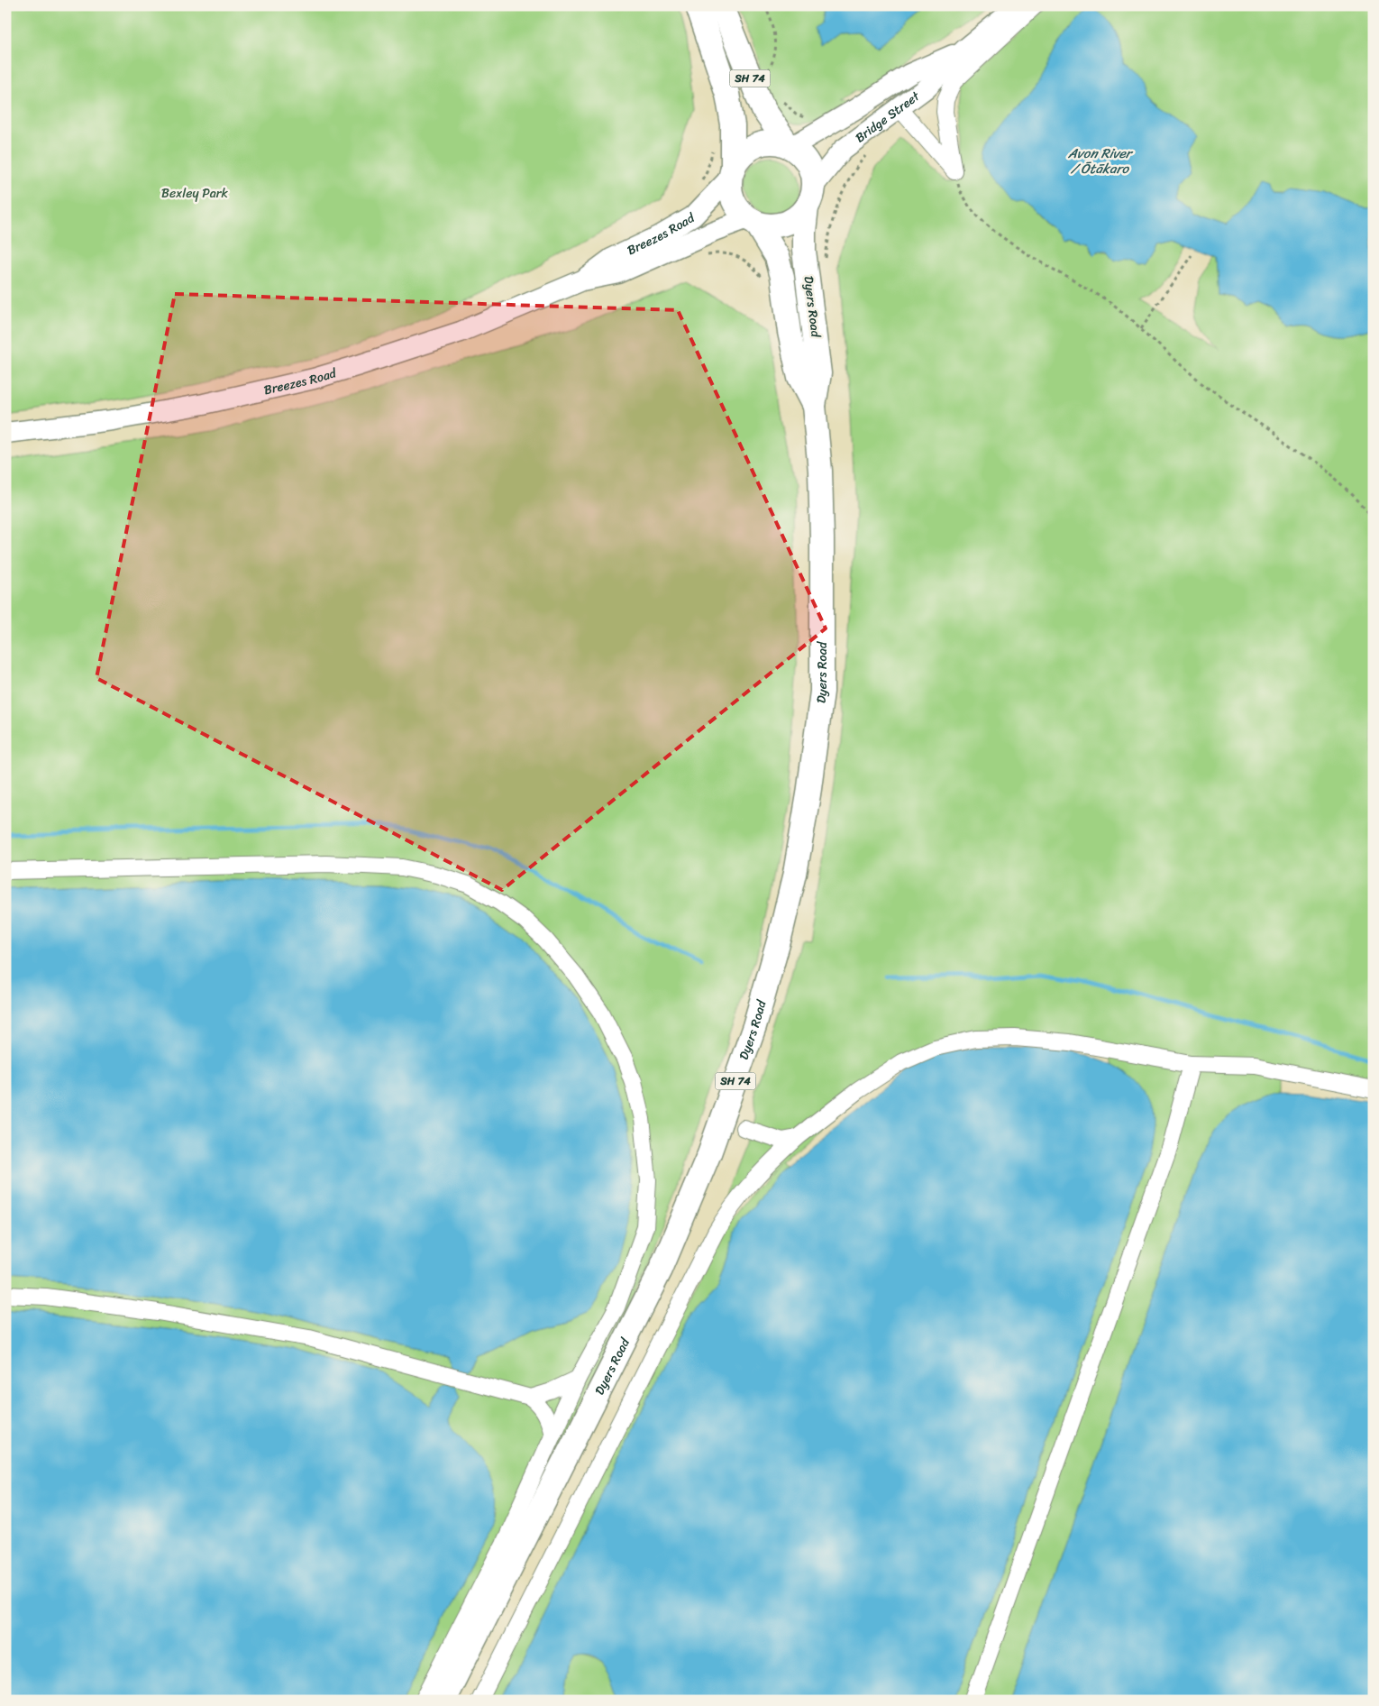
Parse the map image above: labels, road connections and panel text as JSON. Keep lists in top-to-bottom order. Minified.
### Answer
{"streets":{"highway":["SH 74","Dyers Road"],"main road":["Bridge Street","Breezes Road"]},"crossings":[["SH 74","Bridge Street"],["SH 74","Breezes Road"],["SH 74","Dyers Road"],["Bridge Street","Breezes Road"],["Bridge Street","Dyers Road"],["Breezes Road","Dyers Road"]],"water":["Avon River / Ōtākaro"],"parks":["Bexley Park"]}
